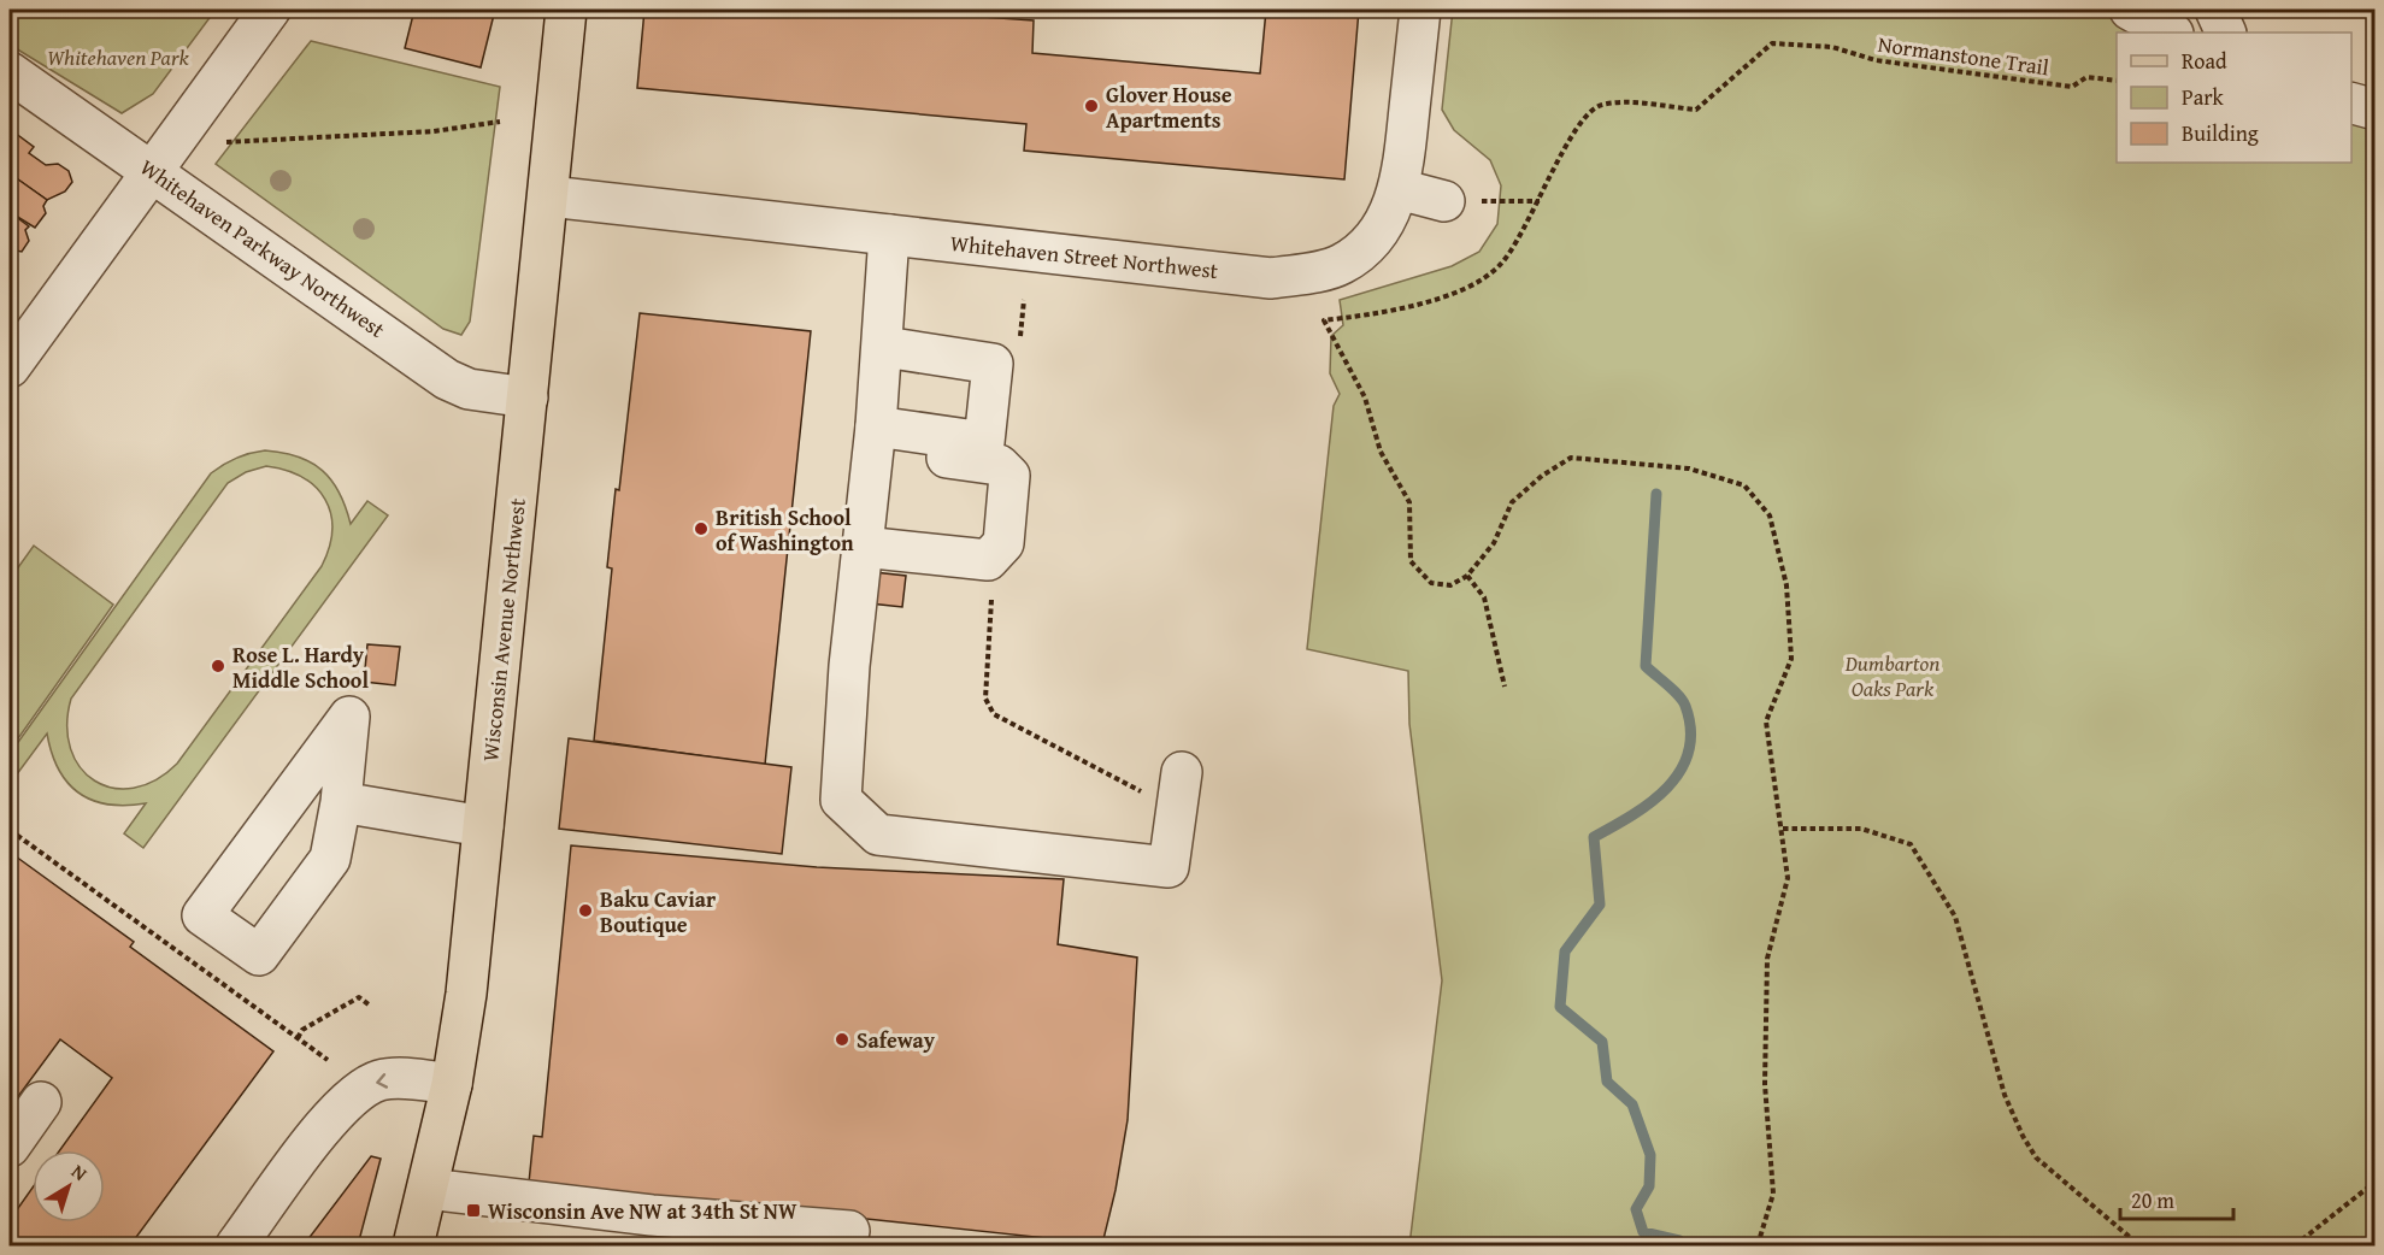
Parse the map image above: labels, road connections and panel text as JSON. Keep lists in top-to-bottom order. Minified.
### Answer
{"streets":{"main road":["Wisconsin Avenue Northwest"],"street":["Whitehaven Parkway Northwest","Whitehaven Street Northwest"],"path":["Normanstone Trail"]},"crossings":[["Whitehaven Parkway Northwest","Wisconsin Avenue Northwest"],["Whitehaven Street Northwest","Wisconsin Avenue Northwest"]],"parks":["Whitehaven Park","Dumbarton Oaks Park"],"places":{"other":["Glover House Apartments","British School of Washington","Rose L. Hardy Middle School","Baku Caviar Boutique","Safeway"],"transit":["Wisconsin Ave NW at 34th St NW"]},"legend":["Road","Park","Building"],"scale_bar":"20 m","north":"top right"}
